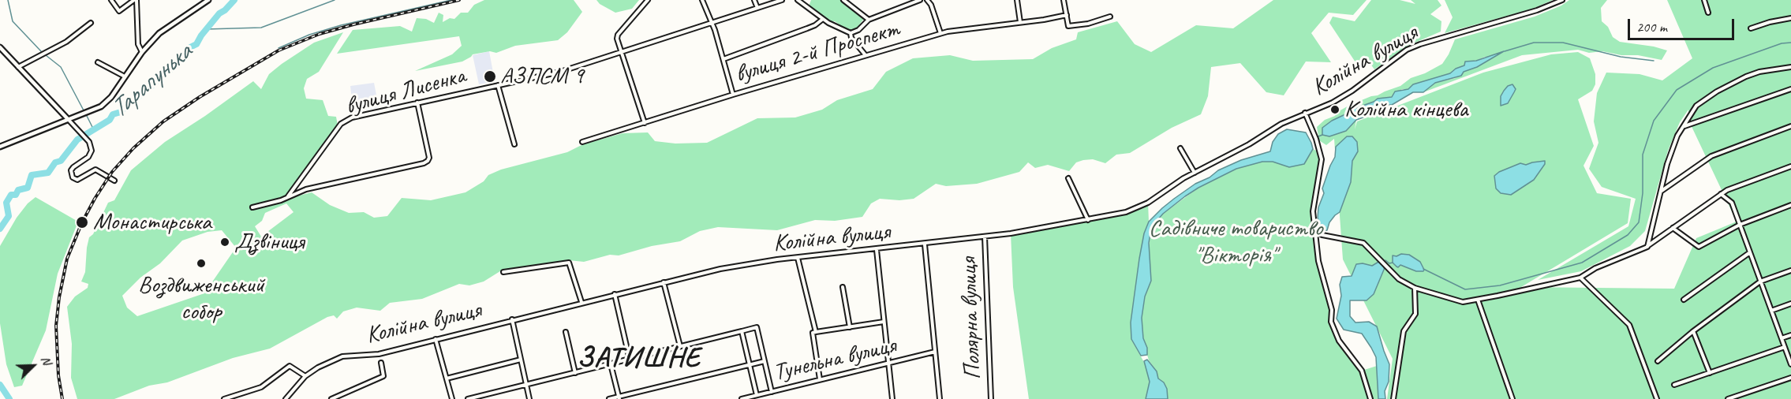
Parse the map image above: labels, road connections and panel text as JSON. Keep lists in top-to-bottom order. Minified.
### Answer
{"streets":{"street":["вулиця 2-й Проспект","Колійна вулиця","вулиця Лисенка","Полярна вулиця","Тунельна вулиця"]},"crossings":[["Колійна вулиця","Полярна вулиця"]],"districts":["ЗАТИШНЕ"],"water":["Тарапунька"],"parks":["Садівниче товариство \"Вікторія\""],"places":["АЗПСМ 9","Колійна кінцева","Монастирська","Дзвіниця","Воздвиженський собор"],"scale_bar":"200 m","north":"top right"}
